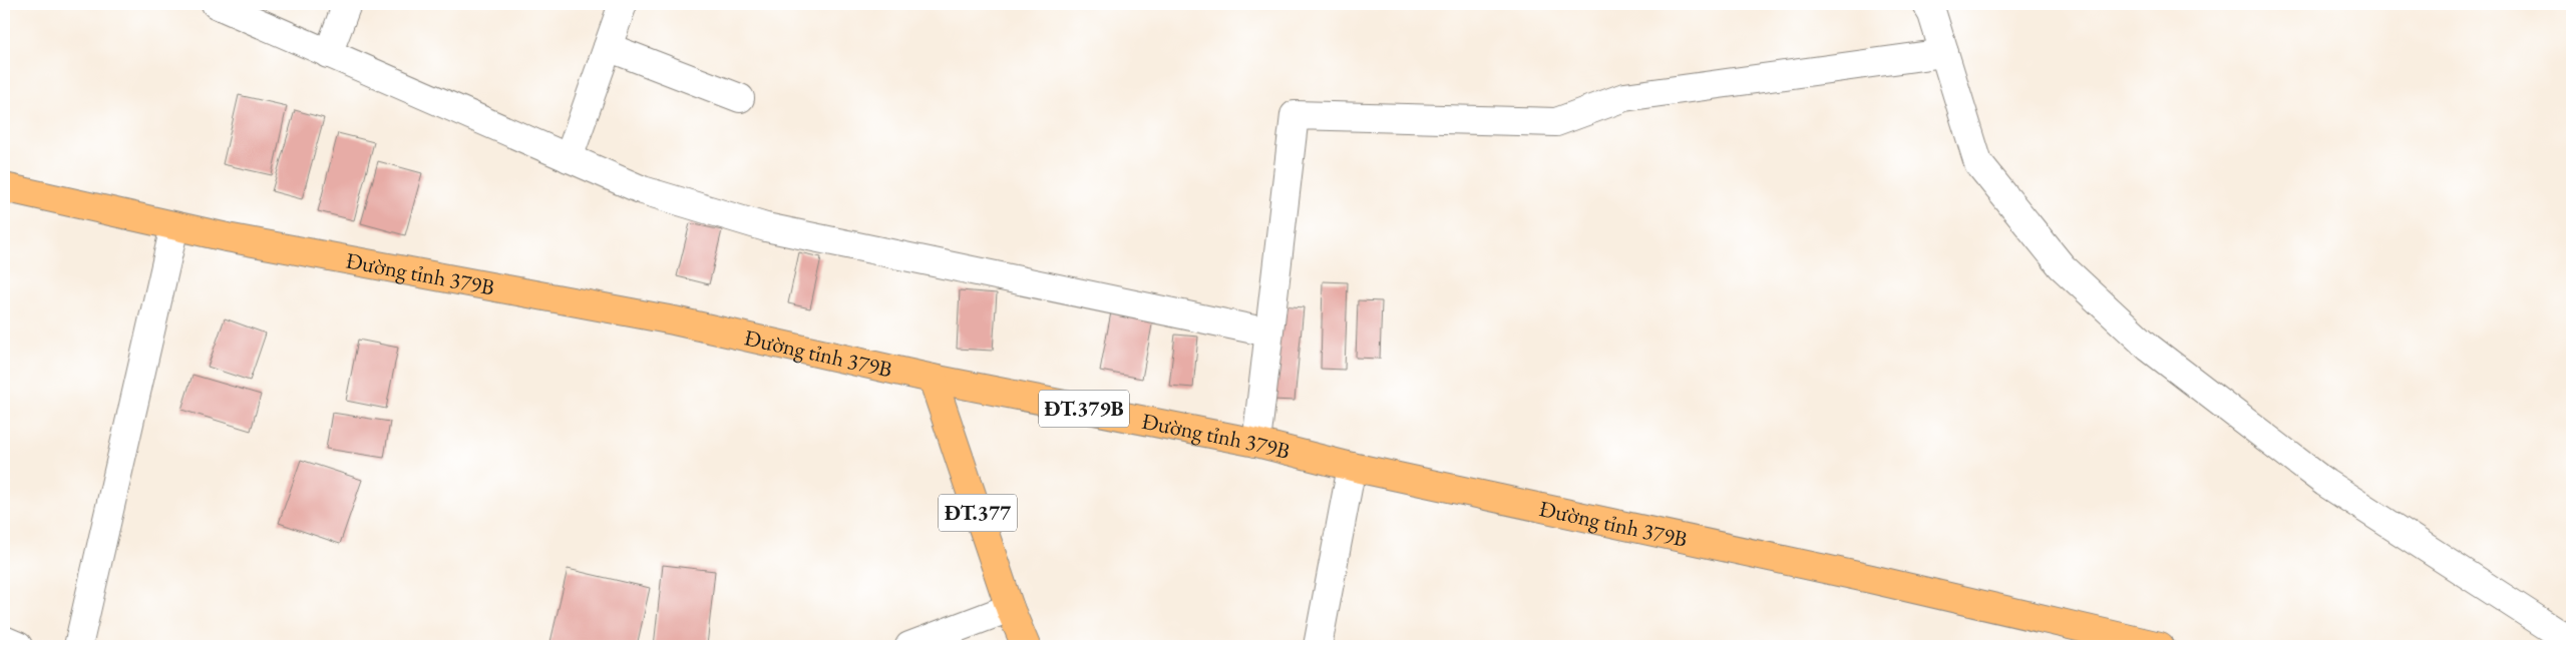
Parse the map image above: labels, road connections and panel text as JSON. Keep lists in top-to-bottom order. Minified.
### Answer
{"streets":{"main road":["Đường tỉnh 379B","ĐT.379B","ĐT.377"]},"crossings":[["Đường tỉnh 379B","ĐT.377"]]}
